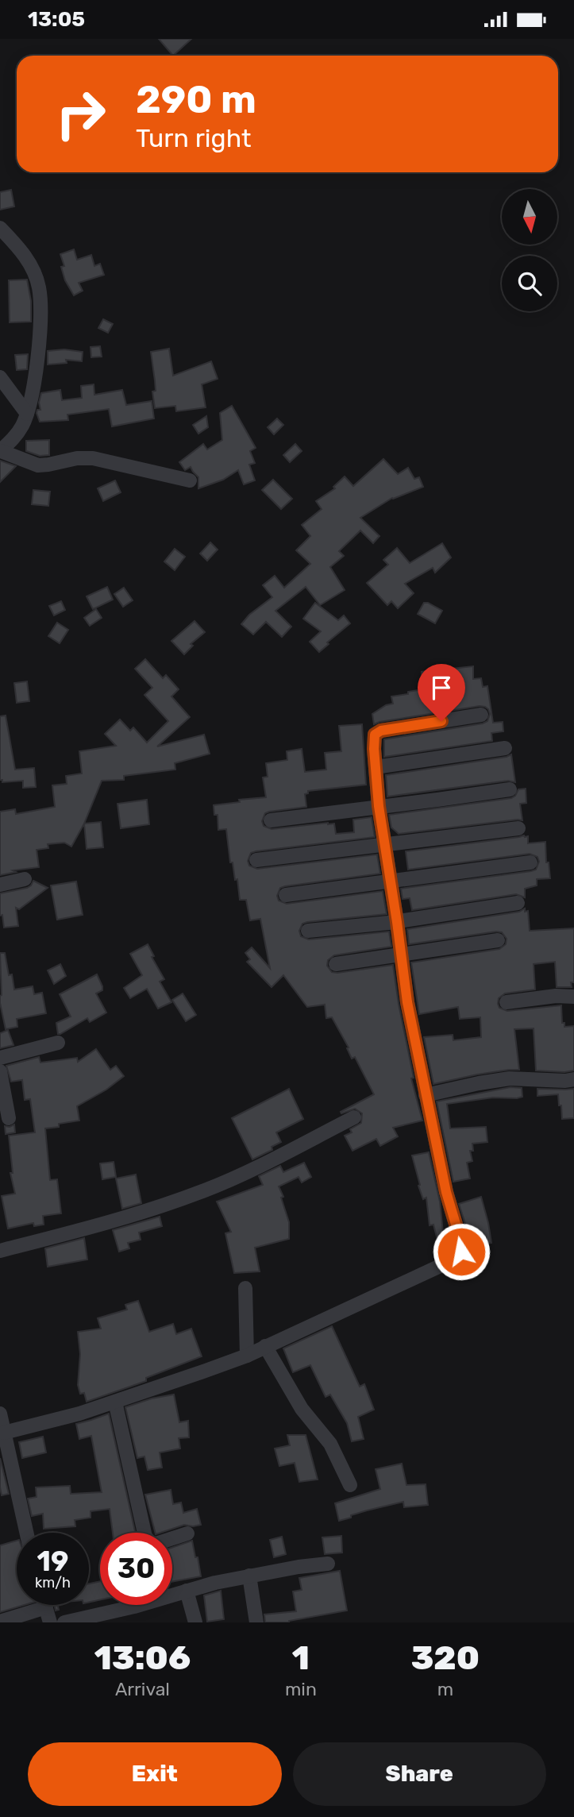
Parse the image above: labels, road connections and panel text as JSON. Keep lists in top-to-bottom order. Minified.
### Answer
{"north":"bottom","page":{"status":"13:05","turn":["290 m","Turn right"],"speed":"19 km/h","limit":"30","eta":["13:06","Arrival","1","min","320","m"],"buttons":["Exit","Share"]}}
